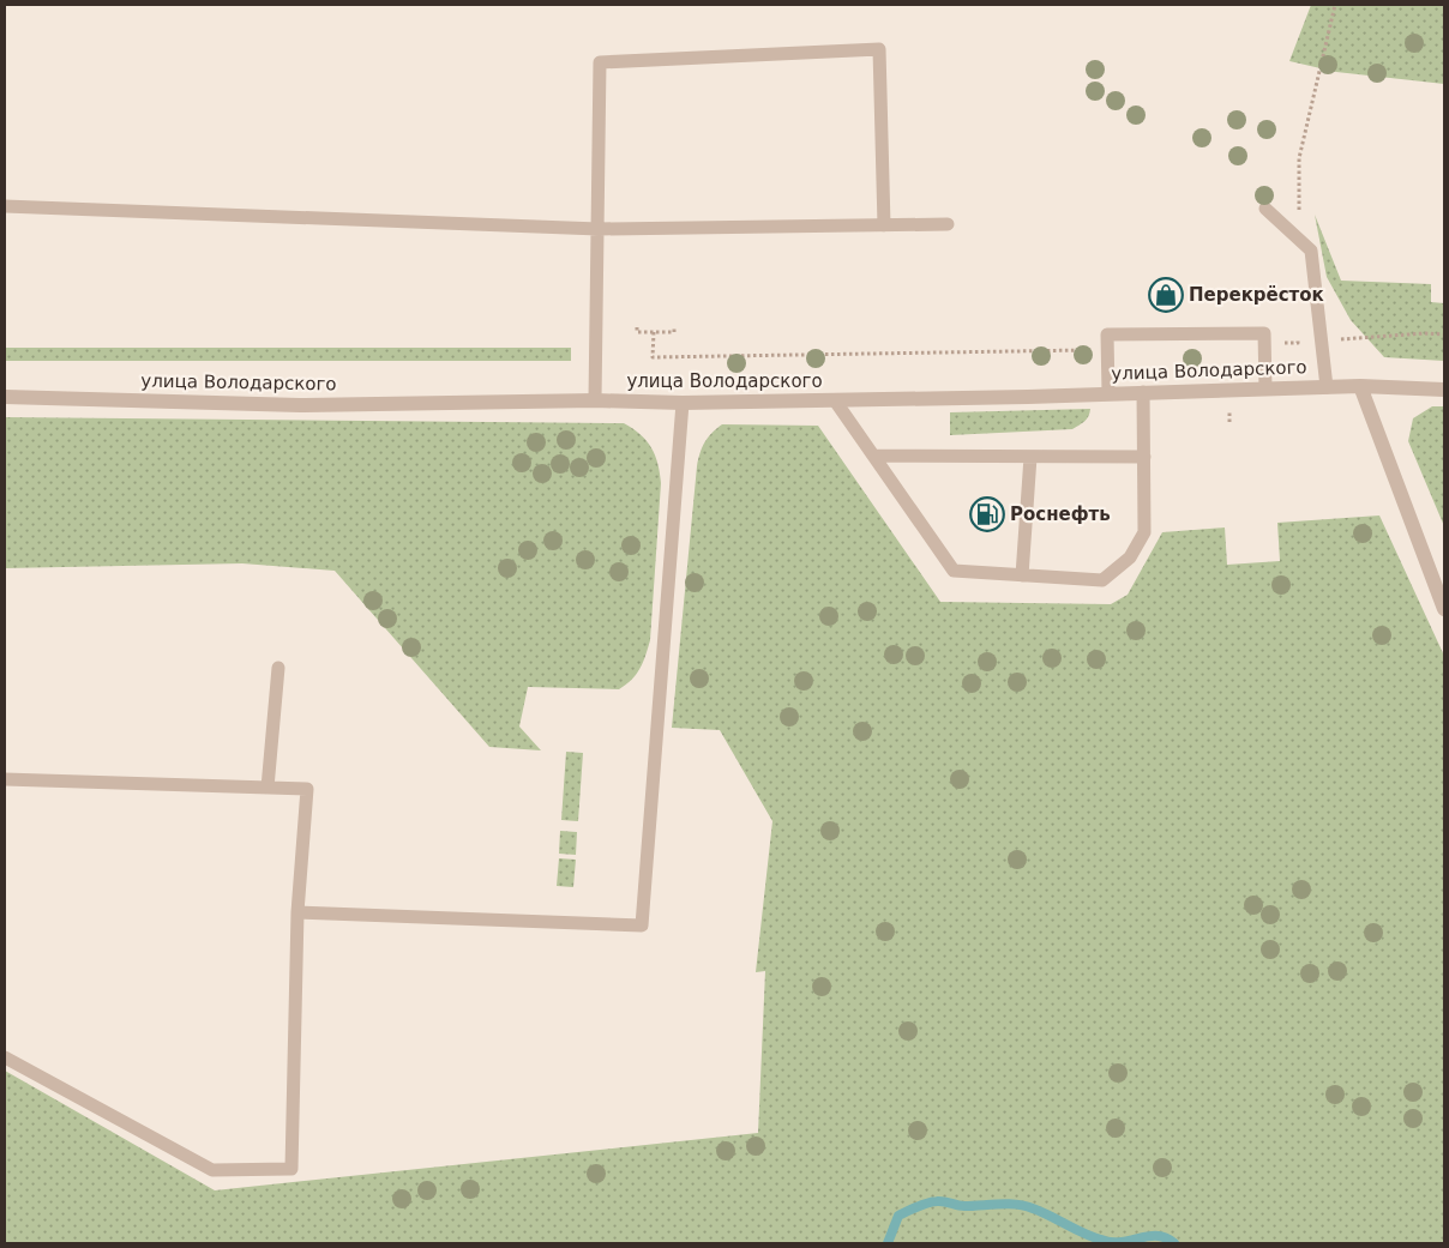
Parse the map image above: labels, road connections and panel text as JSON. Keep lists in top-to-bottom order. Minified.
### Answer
{"streets":{"street":["улица Володарского"]},"places":{"shop":["Перекрёсток"],"fuel station":["Роснефть"]}}
